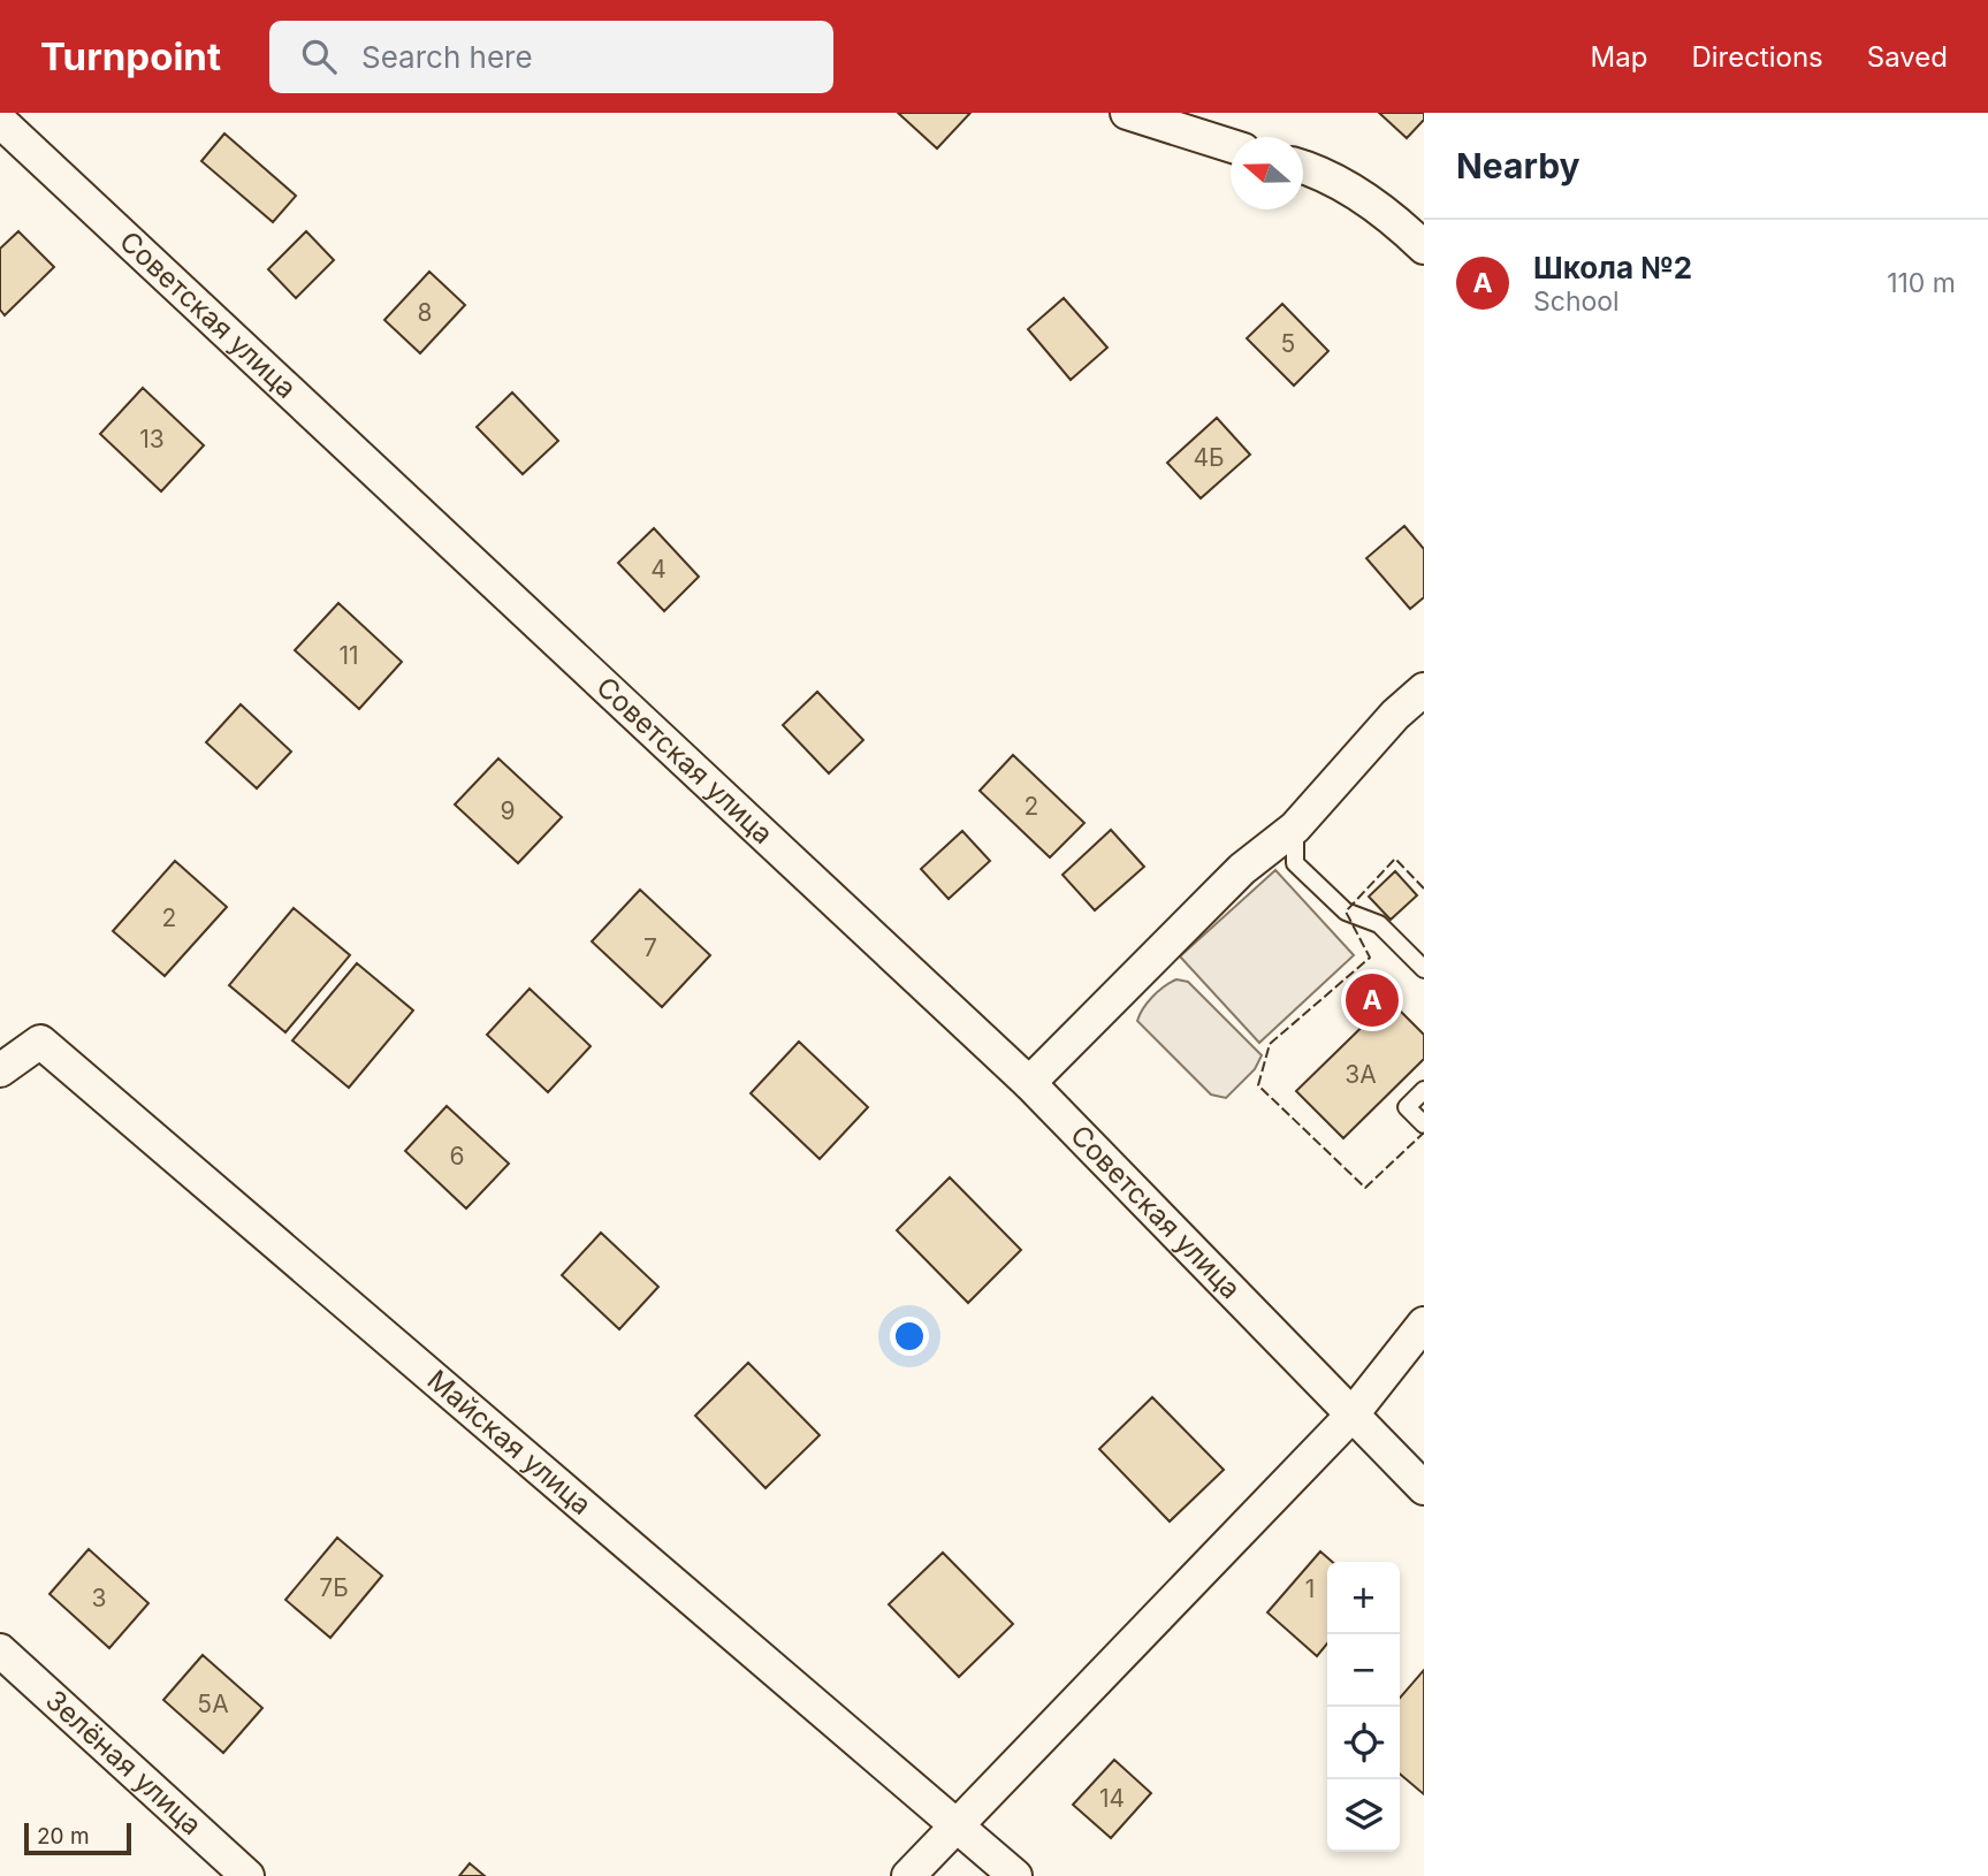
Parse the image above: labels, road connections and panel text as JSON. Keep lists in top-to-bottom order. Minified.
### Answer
{"streets":{"street":["Советская улица","Майская улица","Зелёная улица"]},"house_numbers":["8","5","13","4Б","4","11","2","9","2","7","3А","6","7Б","1","3","5А","14"],"scale_bar":"20 m","north":"left","page":{"header":"Turnpoint","search":"Search here","nav":["Map","Directions","Saved"],"heading":"Nearby","list":[{"mark":"A","name":"Школа №2","note":"School","value":"110 m"}],"pins":"A","map_buttons":["+","−"],"scale":"20 m"}}
